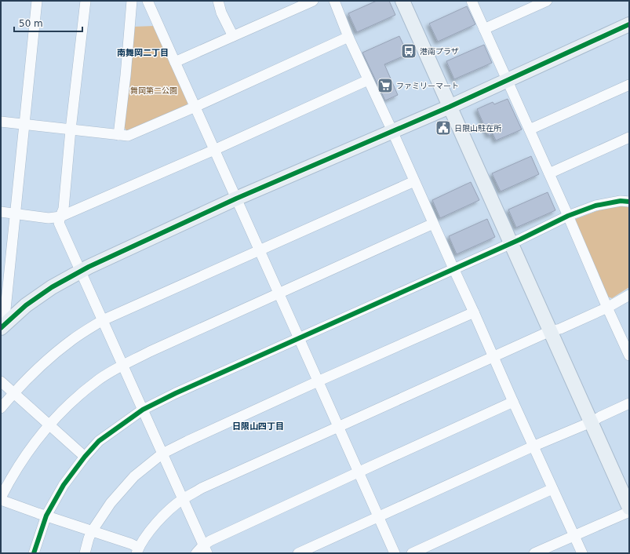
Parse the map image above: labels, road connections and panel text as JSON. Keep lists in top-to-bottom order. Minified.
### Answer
{"districts":["南舞岡二丁目","日限山四丁目"],"parks":["舞岡第二公園"],"places":{"bus stop":["港南プラザ"],"supermarket":["ファミリーマート"],"public building":["日限山駐在所"]},"scale_bar":"50 m"}
